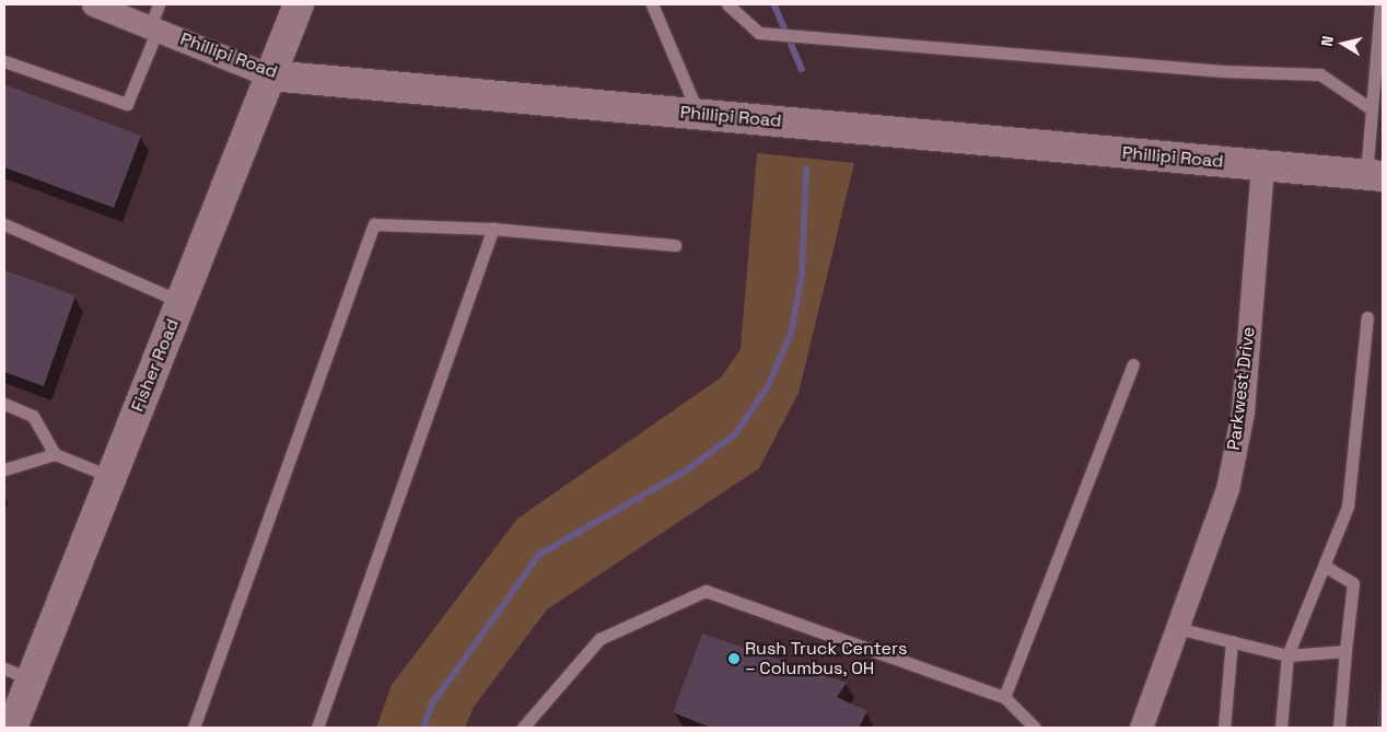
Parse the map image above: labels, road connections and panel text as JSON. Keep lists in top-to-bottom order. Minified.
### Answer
{"streets":{"main road":["Phillipi Road","Fisher Road"],"street":["Parkwest Drive"]},"crossings":[["Phillipi Road","Fisher Road"],["Phillipi Road","Parkwest Drive"]],"places":["Rush Truck Centers – Columbus, OH"],"north":"left"}
